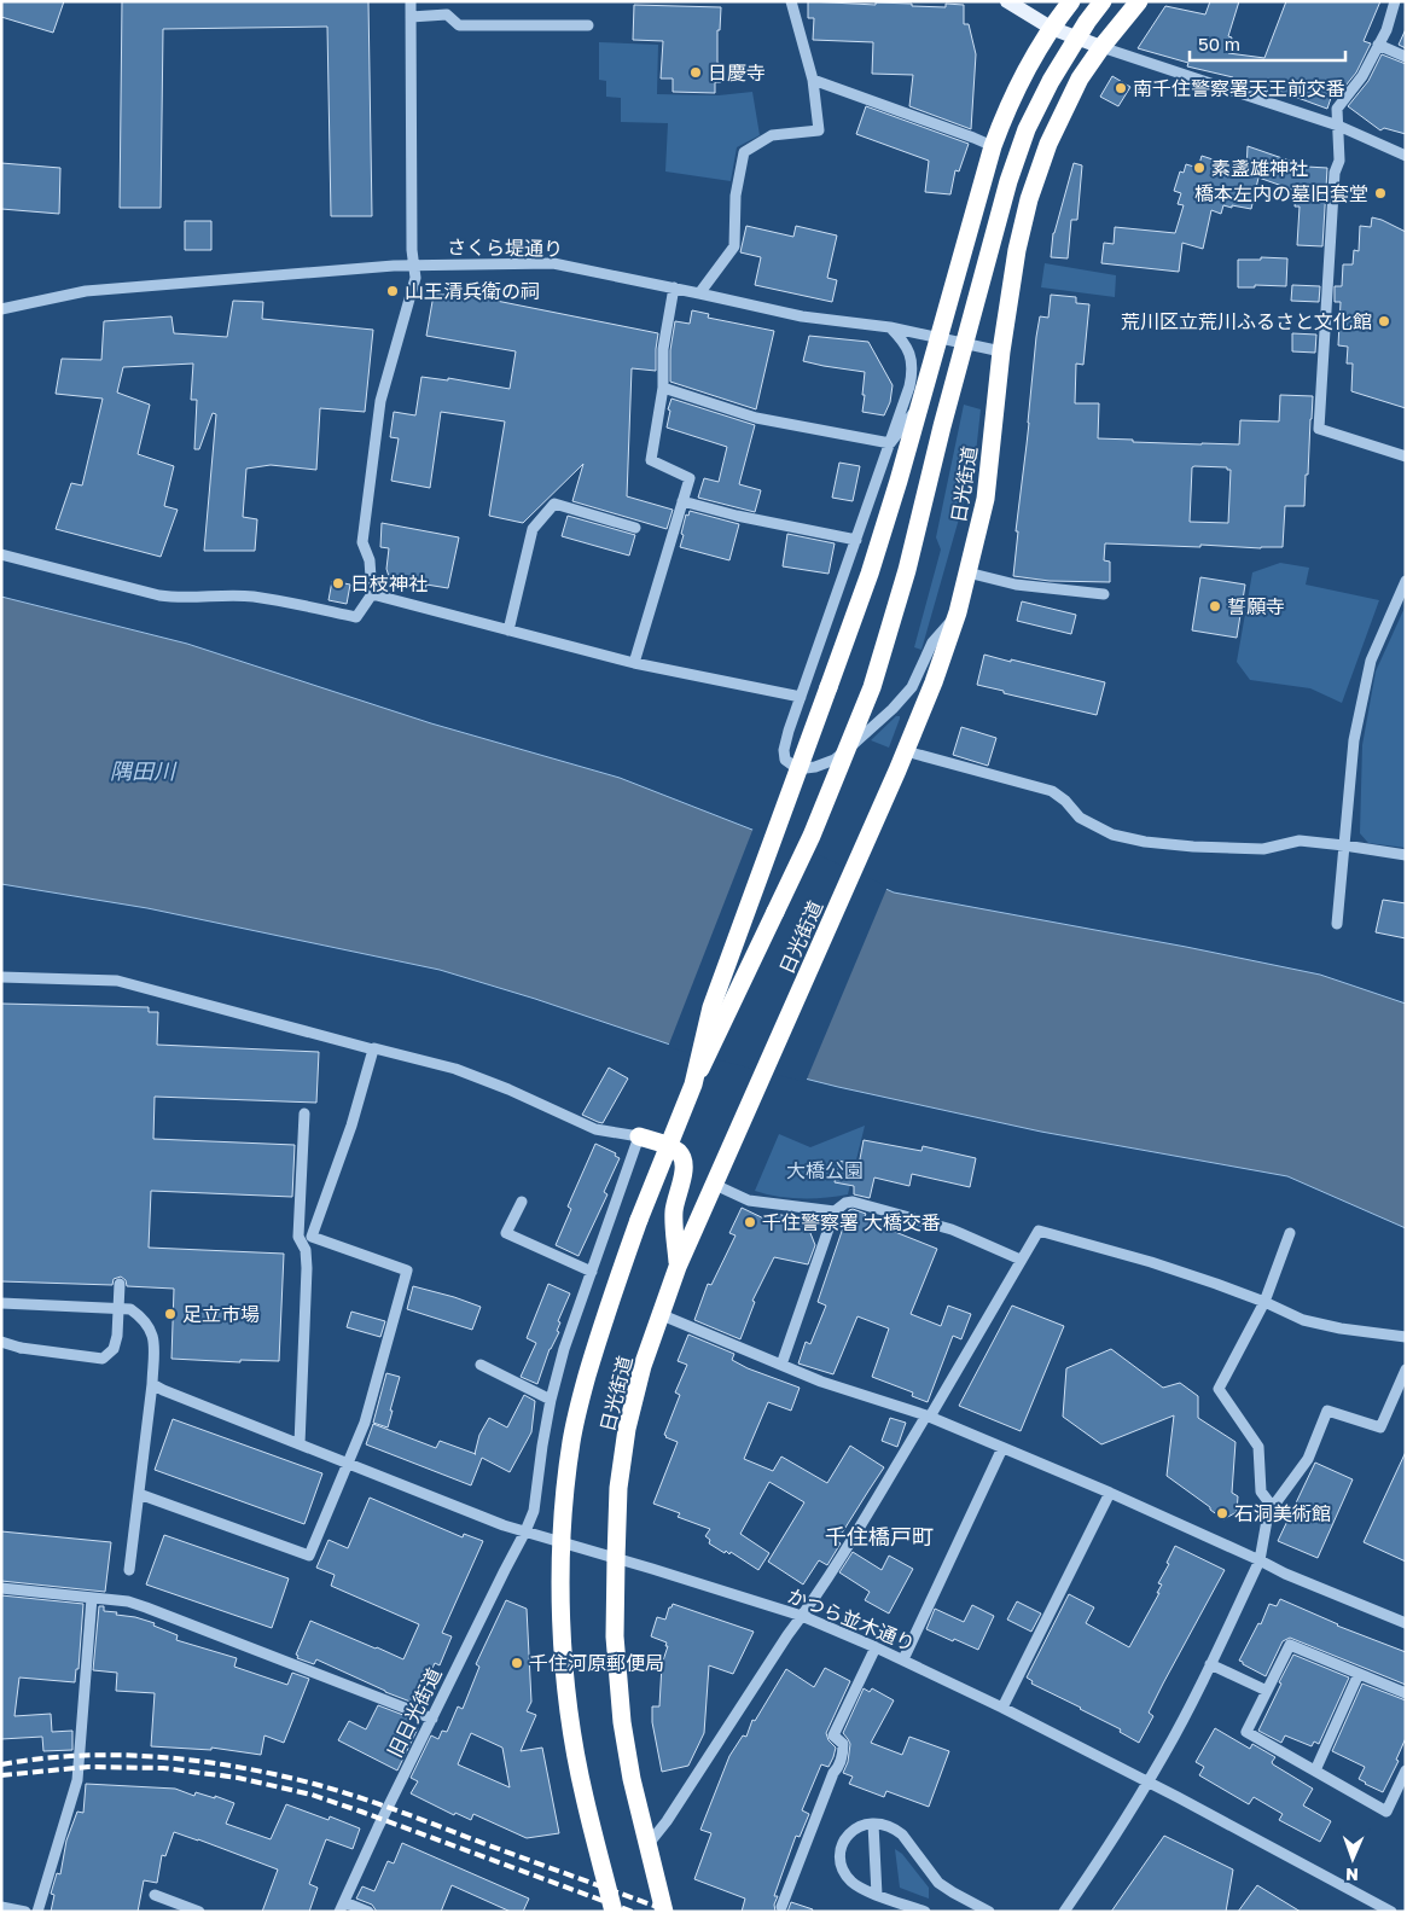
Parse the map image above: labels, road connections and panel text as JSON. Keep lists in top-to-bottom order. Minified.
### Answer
{"streets":{"highway":["日光街道"],"street":["さくら堤通り","かつら並木通り","旧日光街道"]},"crossings":[["さくら堤通り","日光街道"],["日光街道","かつら並木通り"],["かつら並木通り","旧日光街道"]],"districts":["千住橋戸町"],"water":["隅田川"],"parks":["大橋公園"],"places":["日慶寺","南千住警察署天王前交番","素盞雄神社","橋本左内の墓旧套堂","山王清兵衛の祠","荒川区立荒川ふるさと文化館","日枝神社","誓願寺","千住警察署 大橋交番","足立市場","石洞美術館","千住河原郵便局"],"scale_bar":"50 m","north":"bottom"}
